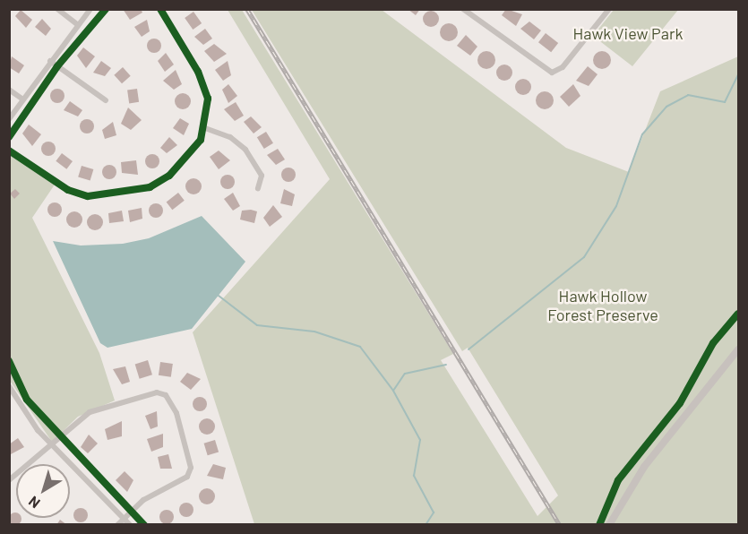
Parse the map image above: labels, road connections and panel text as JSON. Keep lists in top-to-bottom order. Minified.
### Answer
{"parks":["Hawk View Park","Hawk Hollow Forest Preserve"],"north":"bottom left"}
